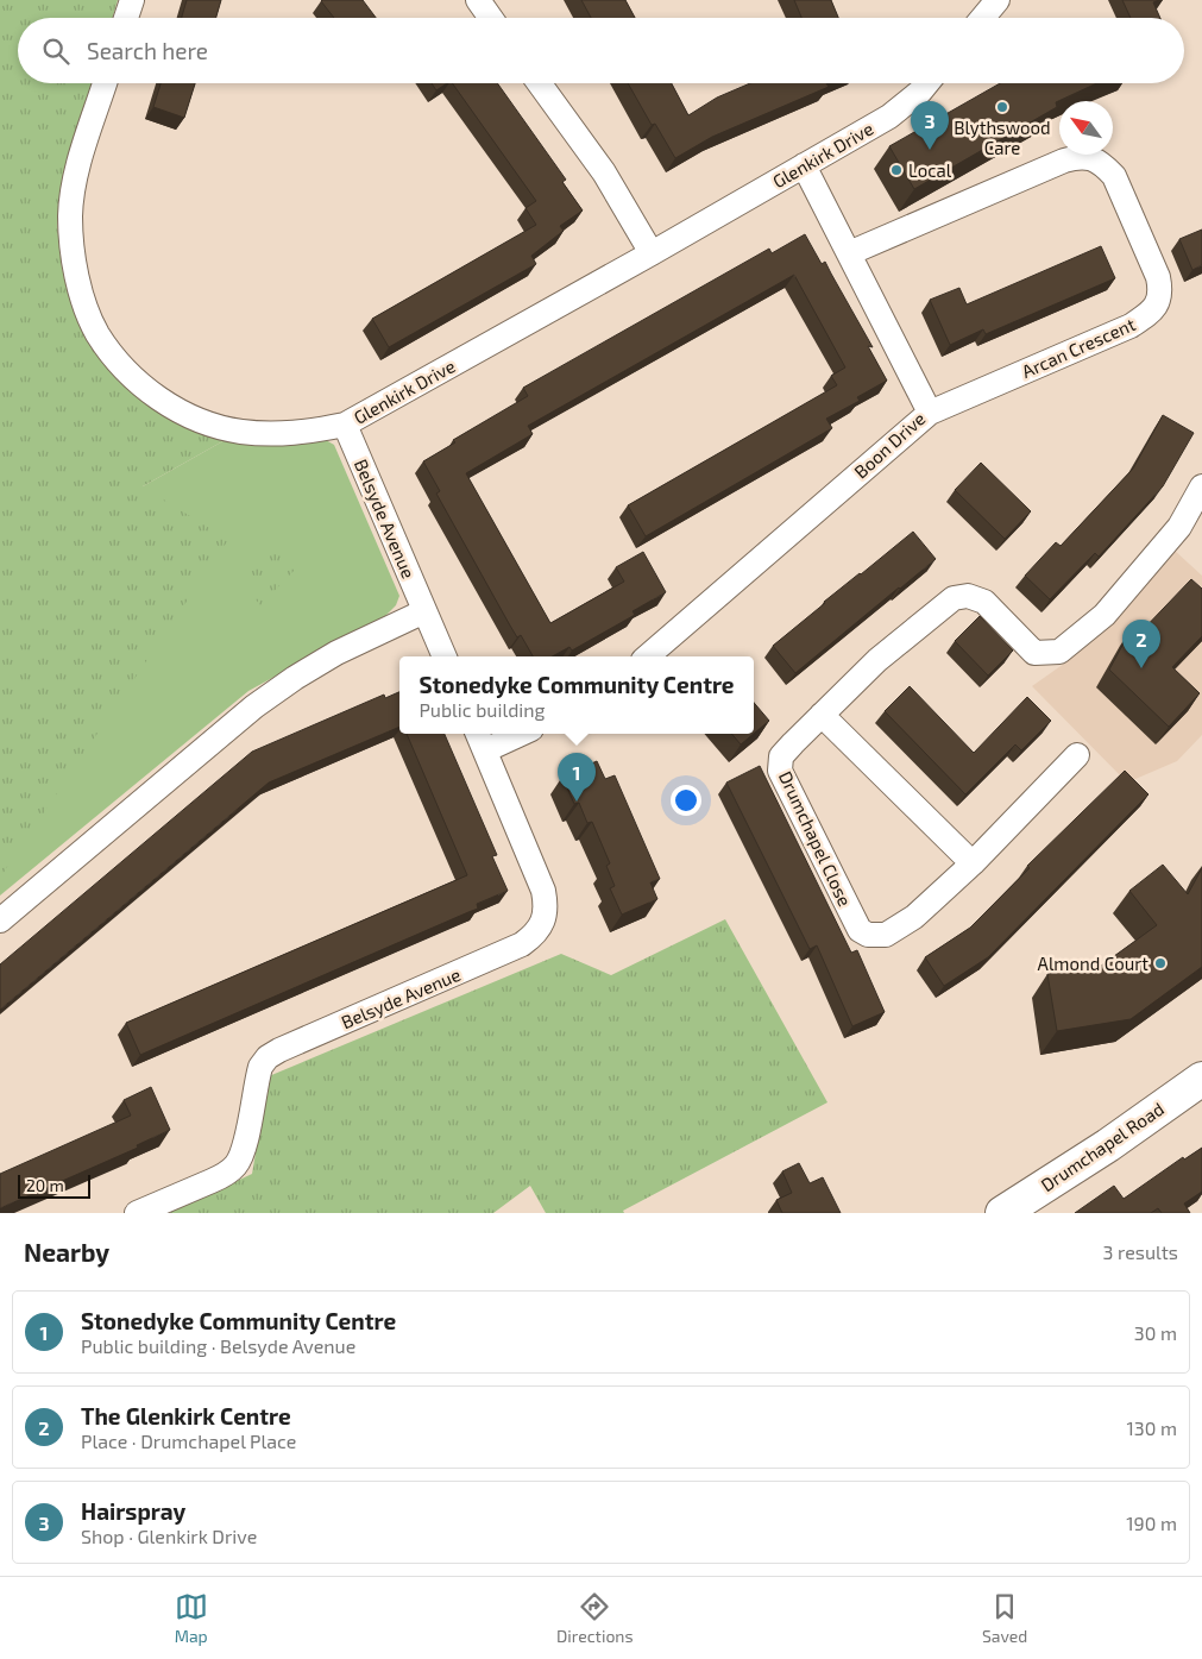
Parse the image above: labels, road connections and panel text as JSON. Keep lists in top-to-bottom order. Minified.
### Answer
{"streets":{"street":["Glenkirk Drive","Arcan Crescent","Boon Drive","Belsyde Avenue","Drumchapel Close","Drumchapel Road"]},"crossings":[["Glenkirk Drive","Boon Drive"],["Glenkirk Drive","Belsyde Avenue"],["Arcan Crescent","Boon Drive"]],"places":["Blythswood Care","Local","Almond Court"],"scale_bar":"20 m","north":"top left","page":{"search":"Search here","pins":["3","2","1"],"popup":["Stonedyke Community Centre","Public building"],"scale":"20 m","heading":["Nearby","3 results"],"list":[{"mark":"1","name":"Stonedyke Community Centre","note":"Public building · Belsyde Avenue","value":"30 m"},{"mark":"2","name":"The Glenkirk Centre","note":"Place · Drumchapel Place","value":"130 m"},{"mark":"3","name":"Hairspray","note":"Shop · Glenkirk Drive","value":"190 m"}],"nav":["Map","Directions","Saved"]}}
